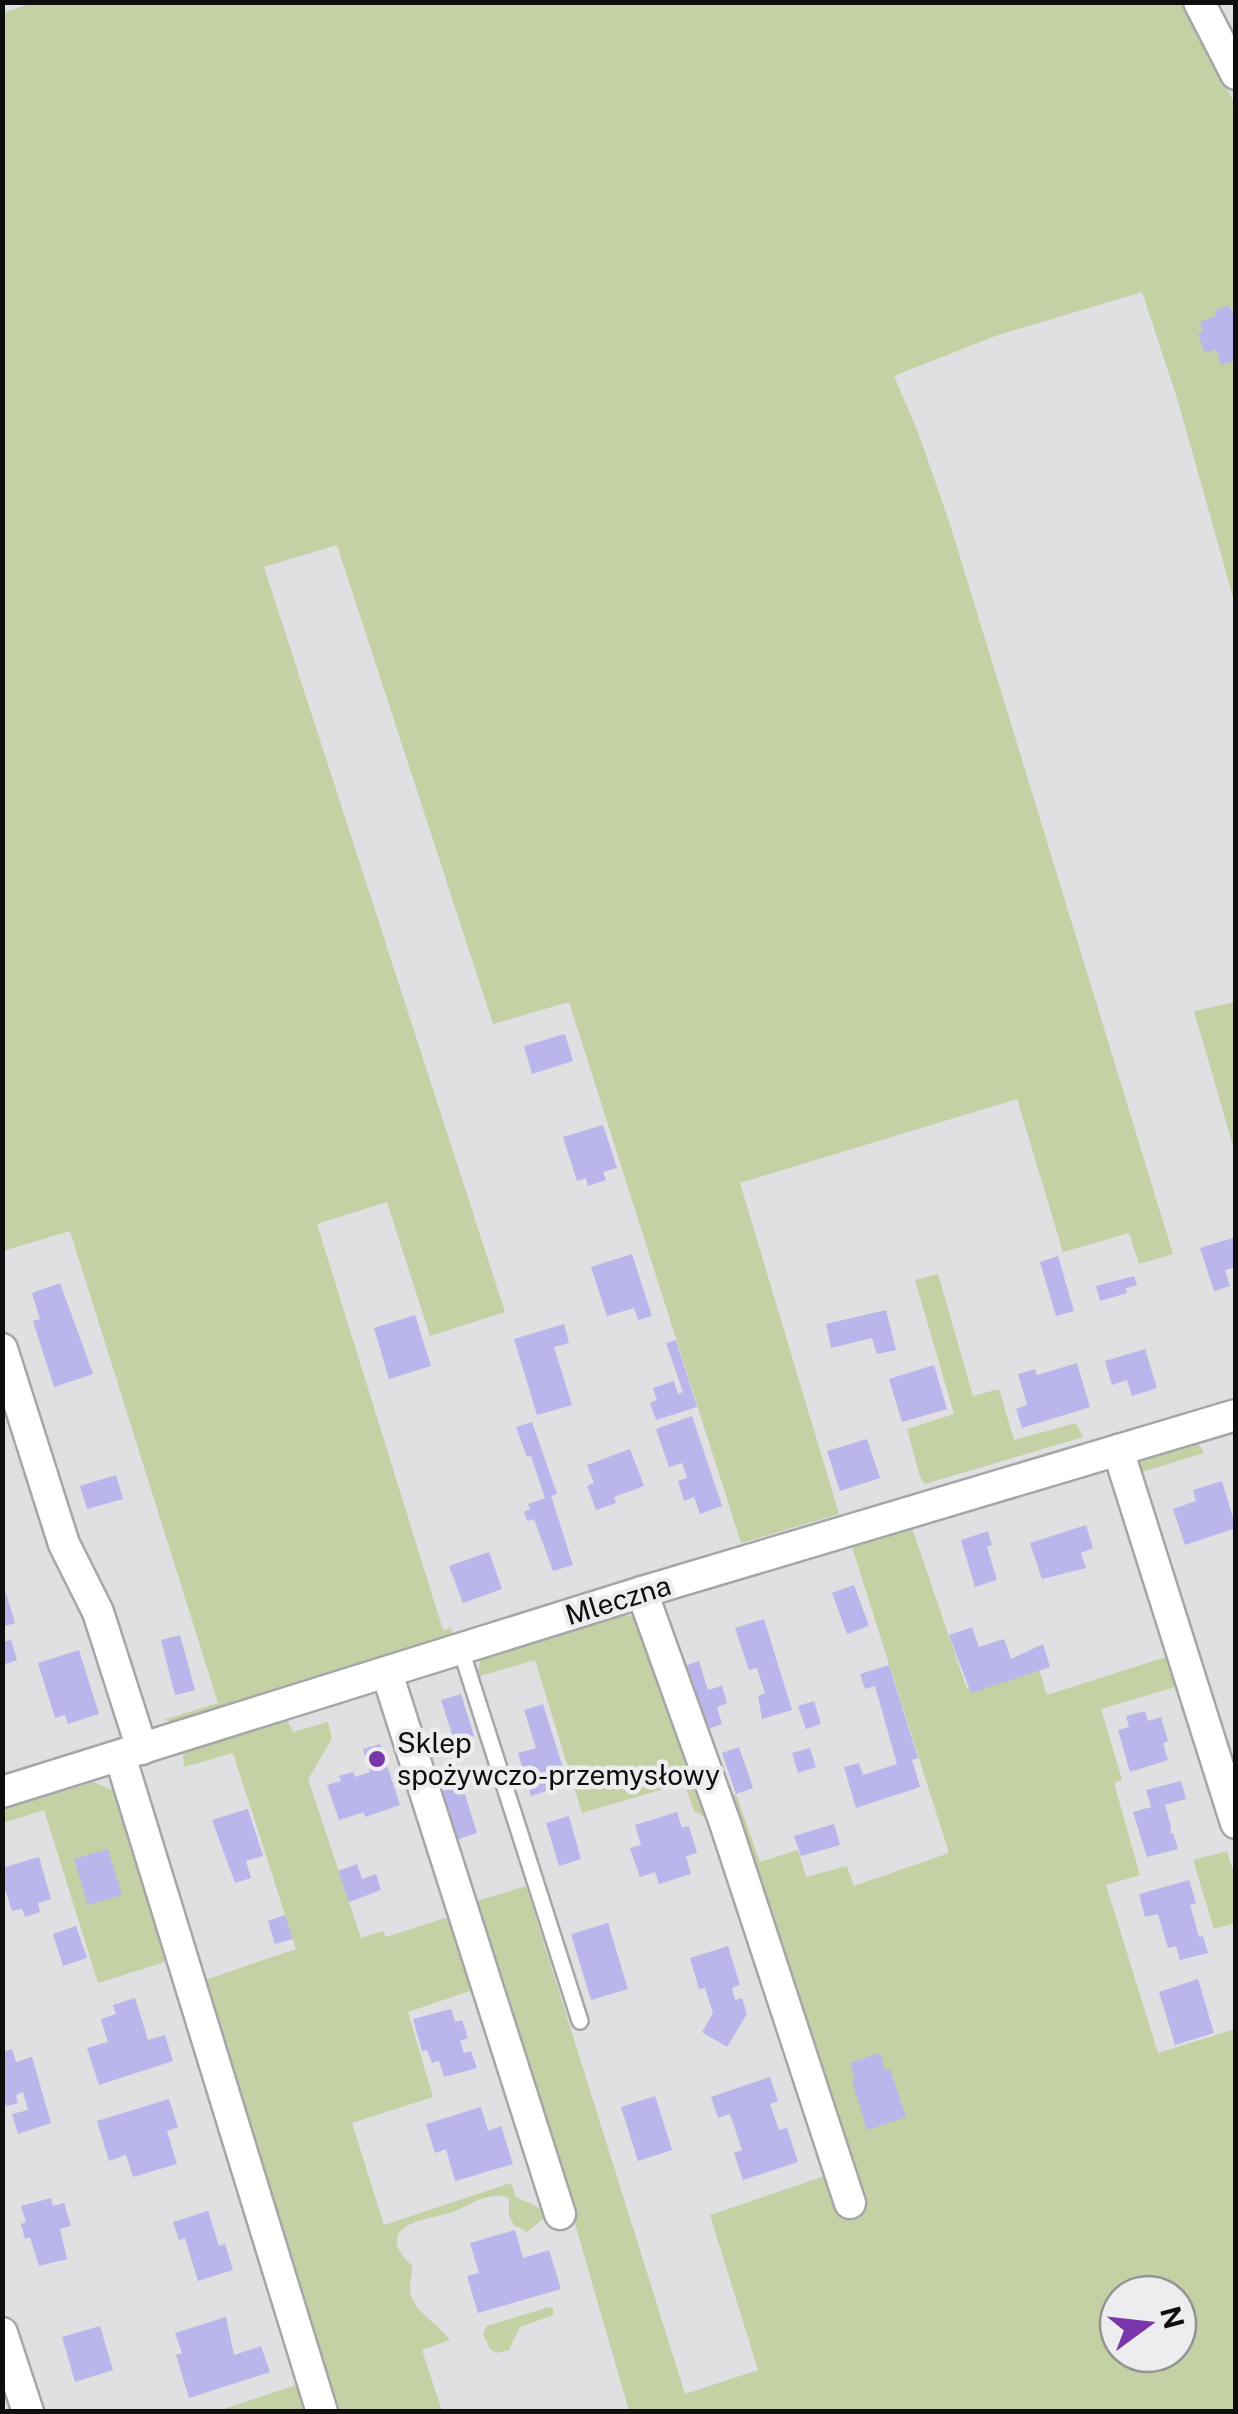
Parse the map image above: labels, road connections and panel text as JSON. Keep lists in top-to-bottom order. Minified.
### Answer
{"streets":{"street":["Mleczna"]},"places":["Sklep spożywczo-przemysłowy"],"north":"right"}
